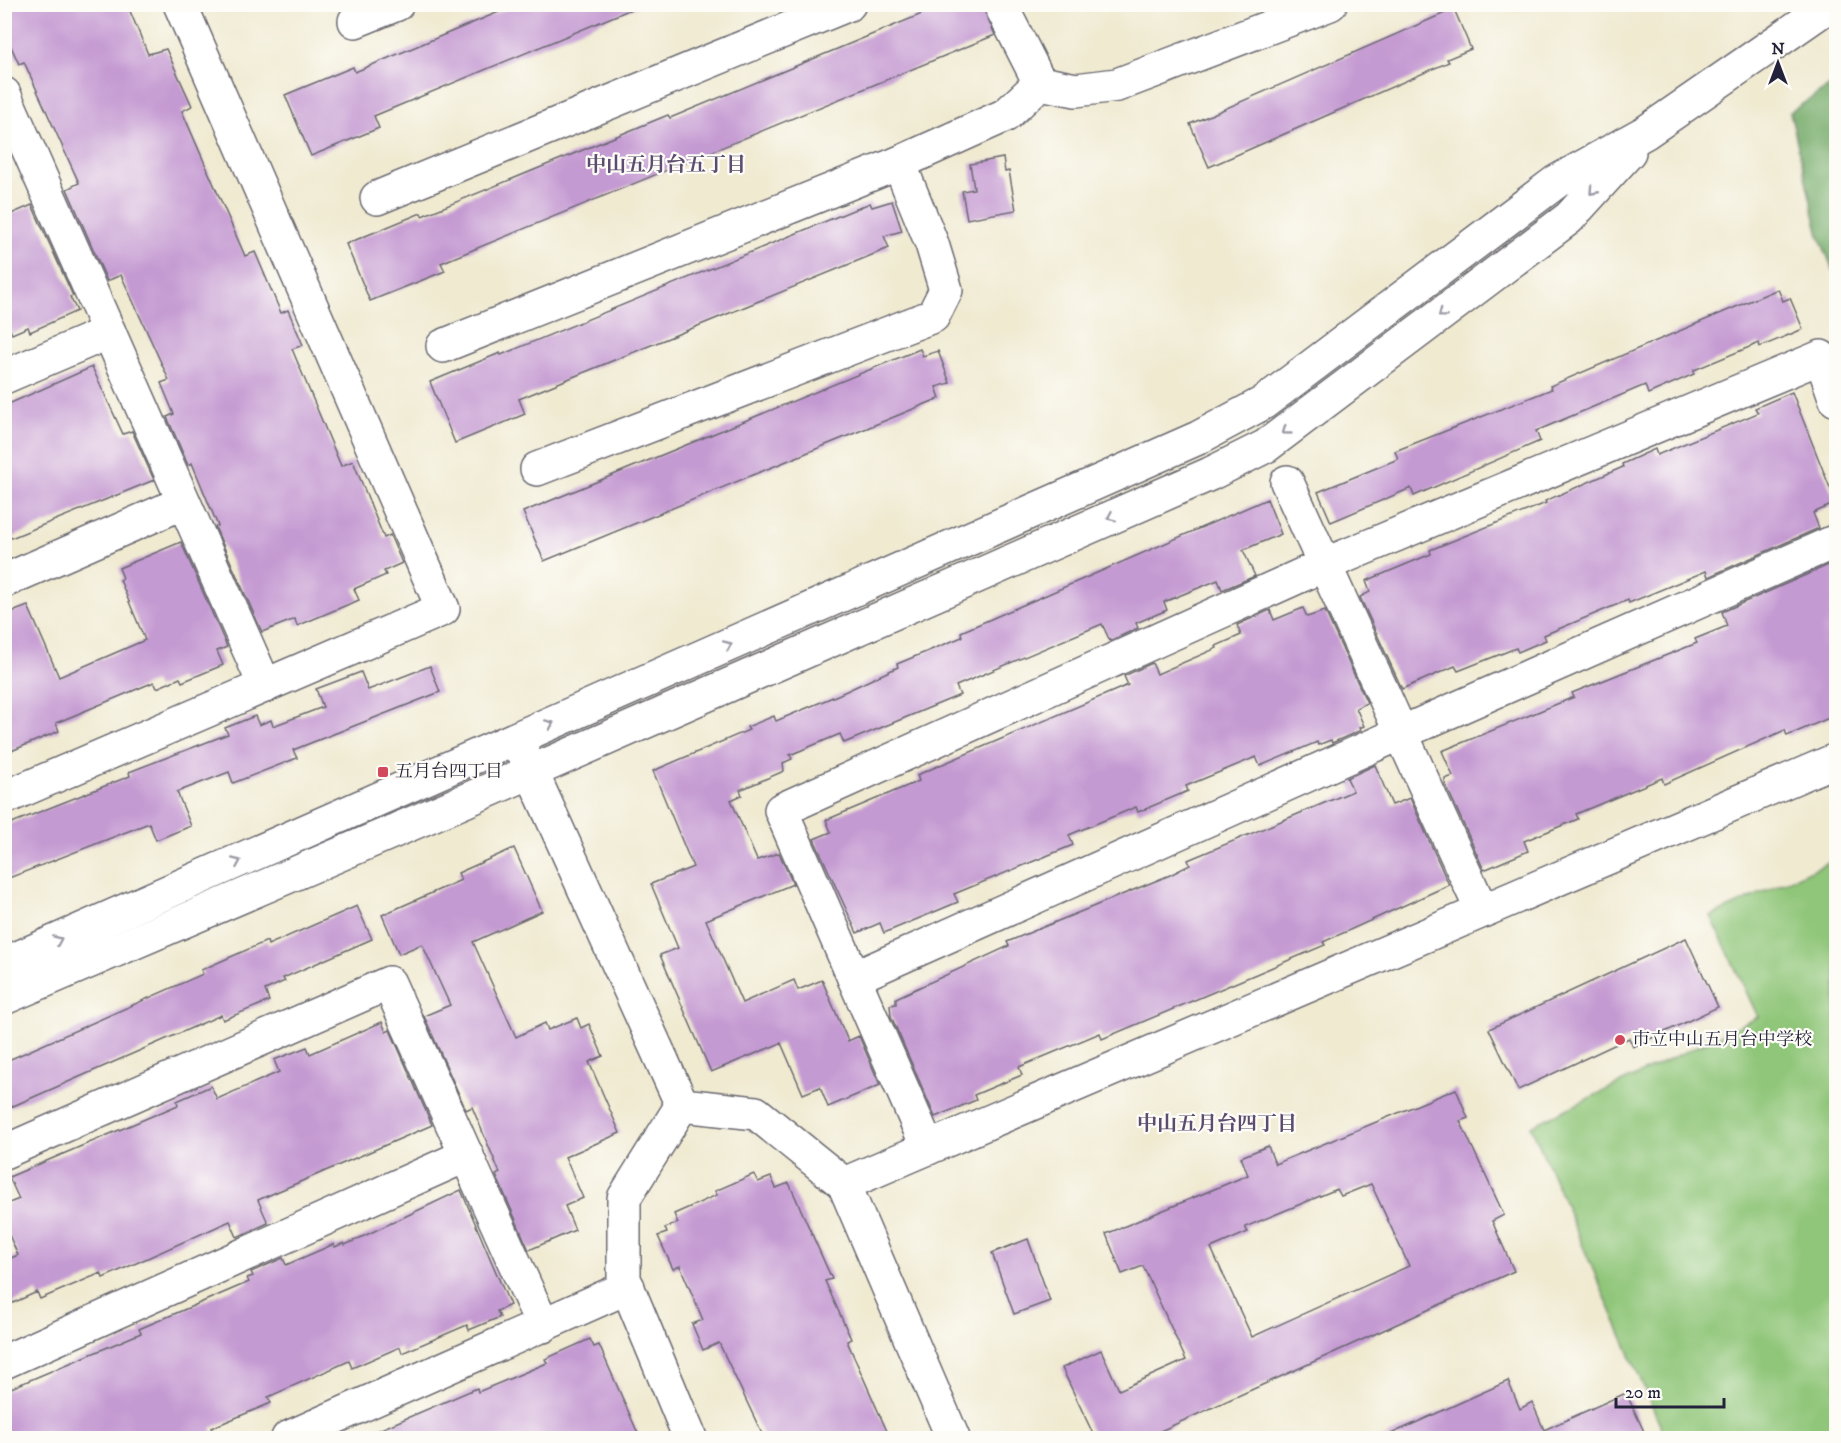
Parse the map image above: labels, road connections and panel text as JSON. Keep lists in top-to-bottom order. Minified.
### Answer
{"districts":["中山五月台五丁目","中山五月台四丁目"],"places":{"transit":["五月台四丁目"],"other":["市立中山五月台中学校"]},"scale_bar":"20 m","north":"top"}
